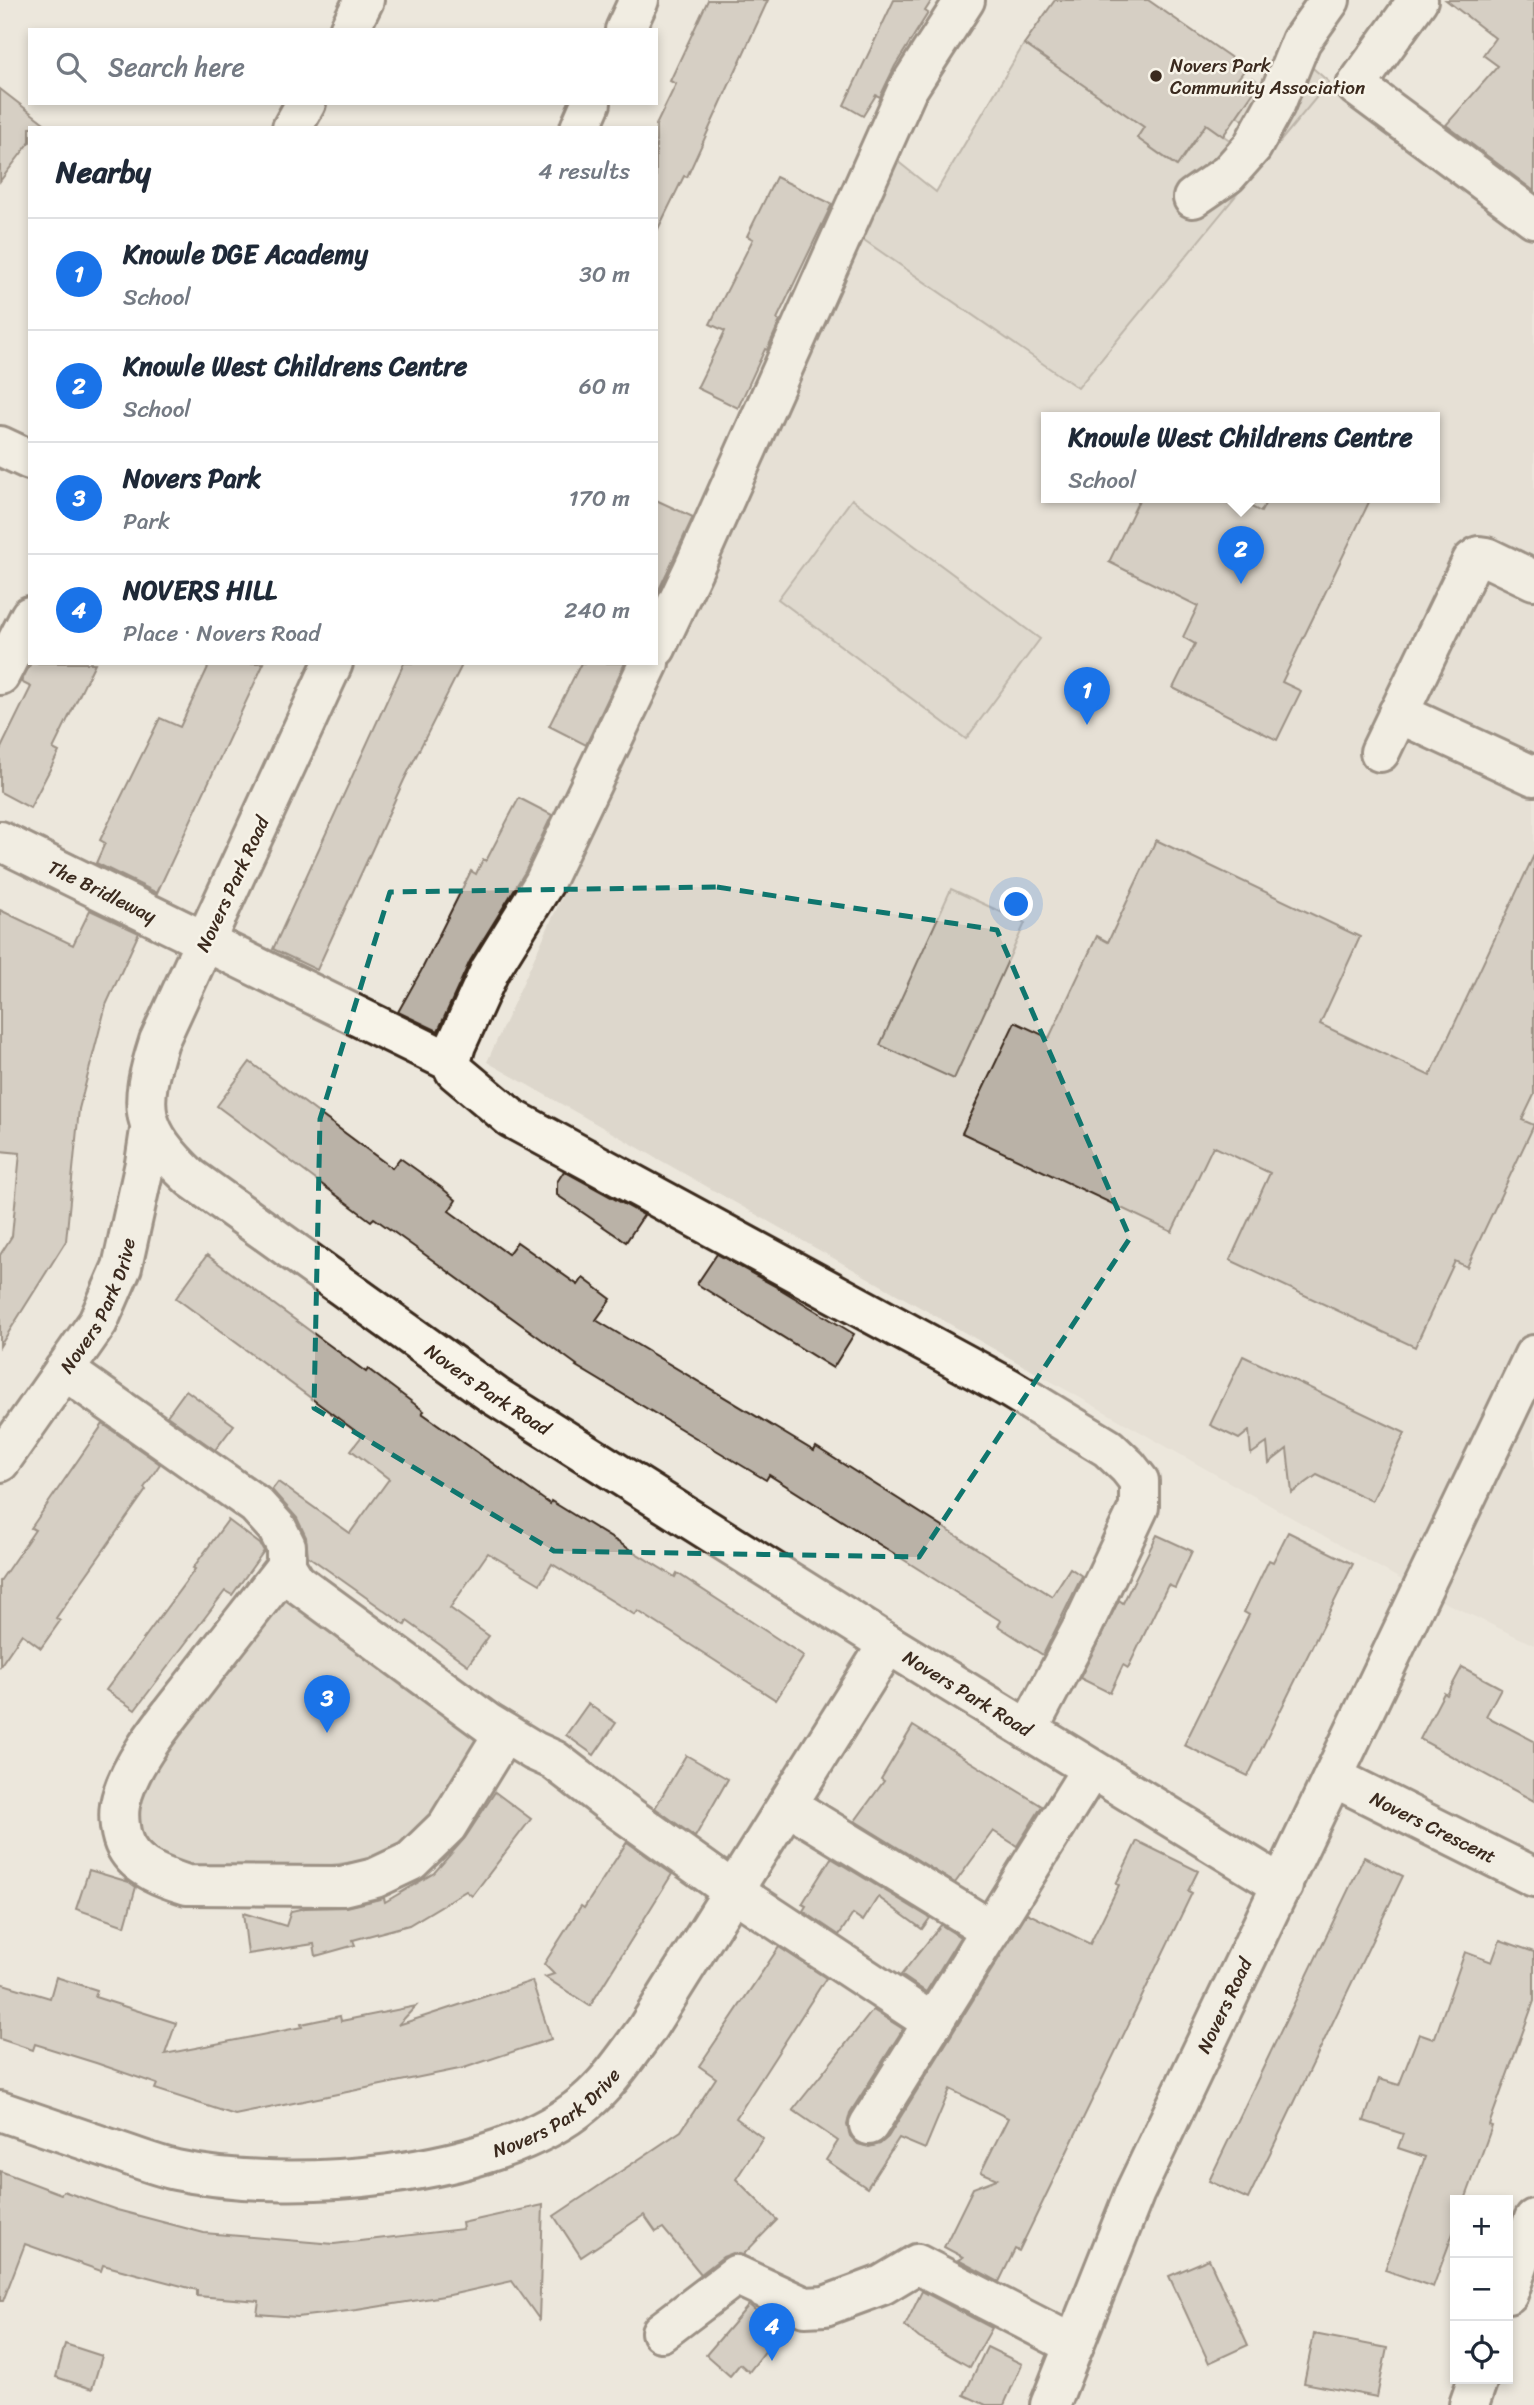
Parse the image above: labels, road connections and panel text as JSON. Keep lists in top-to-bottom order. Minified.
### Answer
{"streets":{"street":["Novers Park Road","The Bridleway","Novers Park Drive","Novers Crescent","Novers Road"]},"crossings":[["Novers Park Road","The Bridleway"],["Novers Park Road","Novers Park Drive"],["Novers Park Road","Novers Road"],["Novers Crescent","Novers Road"]],"places":["Novers Park Community Association"],"page":{"search":"Search here","heading":["Nearby","4 results"],"list":[{"mark":"1","name":"Knowle DGE Academy","note":"School","value":"30 m"},{"mark":"2","name":"Knowle West Childrens Centre","note":"School","value":"60 m"},{"mark":"3","name":"Novers Park","note":"Park","value":"170 m"},{"mark":"4","name":"NOVERS HILL","note":"Place · Novers Road","value":"240 m"}],"popup":["Knowle West Childrens Centre","School"],"pins":["2","1","3","4"],"map_buttons":["+","−"]}}
